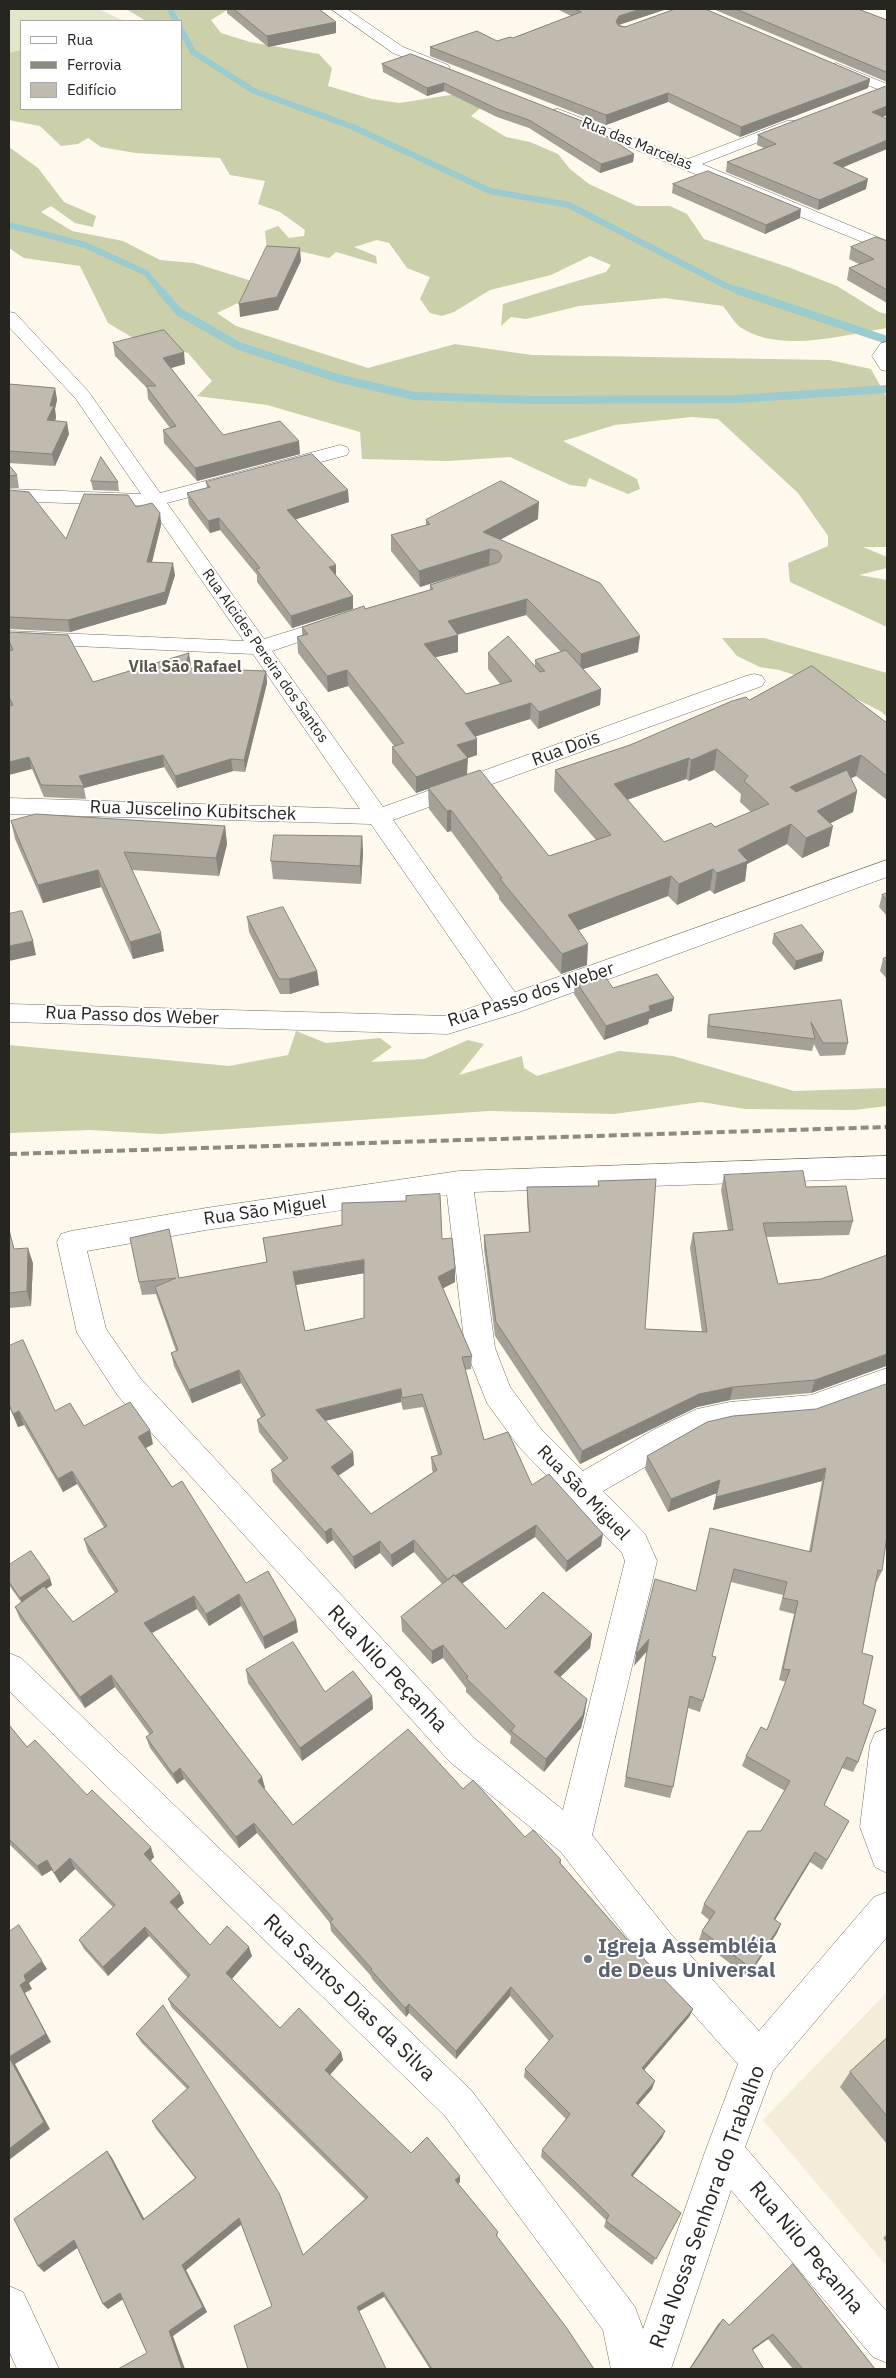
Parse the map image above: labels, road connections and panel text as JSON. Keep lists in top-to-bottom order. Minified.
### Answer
{"streets":{"street":["Rua das Marcelas","Rua Alcides Pereira dos Santos","Rua Dois","Rua Juscelino Kubitschek","Rua Passo dos Weber","Rua São Miguel","Rua Nilo Peçanha","Rua Santos Dias da Silva","Rua Nossa Senhora do Trabalho"]},"crossings":[["Rua Alcides Pereira dos Santos","Rua Dois"],["Rua Alcides Pereira dos Santos","Rua Juscelino Kubitschek"],["Rua Alcides Pereira dos Santos","Rua Passo dos Weber"],["Rua Dois","Rua Juscelino Kubitschek"],["Rua São Miguel","Rua Nilo Peçanha"],["Rua Nilo Peçanha","Rua Nossa Senhora do Trabalho"]],"districts":["Vila São Rafael"],"places":["Igreja Assembléia de Deus Universal"],"legend":["Rua","Ferrovia","Edifício"]}
